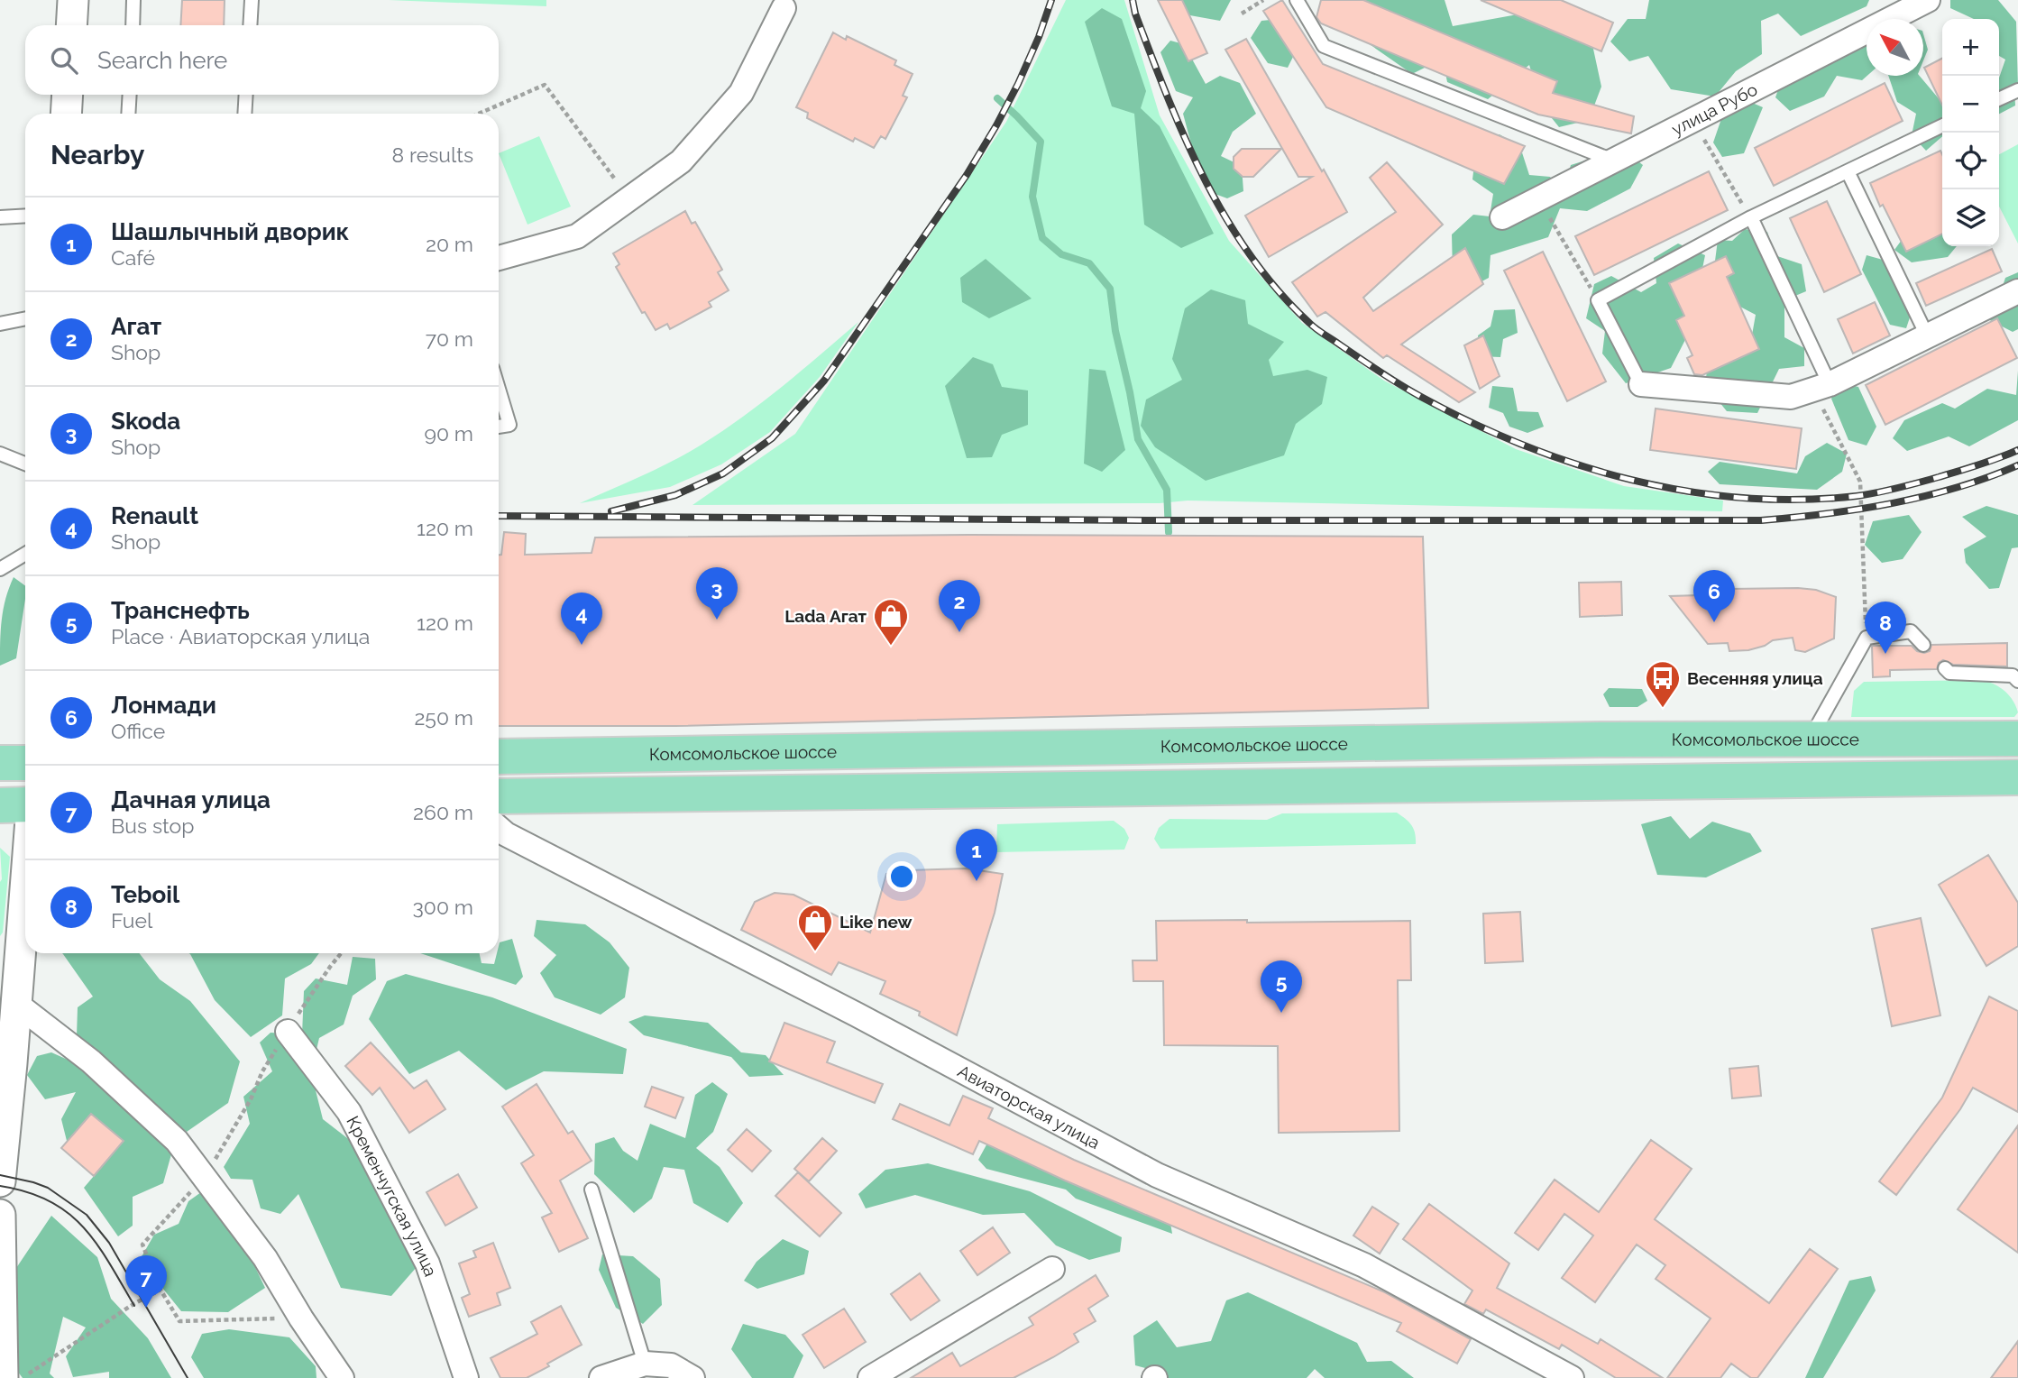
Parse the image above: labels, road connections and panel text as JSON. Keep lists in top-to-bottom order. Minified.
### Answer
{"streets":{"main road":["Комсомольское шоссе"],"street":["улица Рубо","Авиаторская улица","Кременчугская улица"]},"places":{"shop":["Lada Агат","Like new"],"bus stop":["Весенняя улица"]},"north":"top left","page":{"map_buttons":["+","−"],"search":"Search here","heading":["Nearby","8 results"],"list":[{"mark":"1","name":"Шашлычный дворик","note":"Café","value":"20 m"},{"mark":"2","name":"Агат","note":"Shop","value":"70 m"},{"mark":"3","name":"Skoda","note":"Shop","value":"90 m"},{"mark":"4","name":"Renault","note":"Shop","value":"120 m"},{"mark":"5","name":"Транснефть","note":"Place · Авиаторская улица","value":"120 m"},{"mark":"6","name":"Лонмади","note":"Office","value":"250 m"},{"mark":"7","name":"Дачная улица","note":"Bus stop","value":"260 m"},{"mark":"8","name":"Teboil","note":"Fuel","value":"300 m"}],"pins":["3","6","2","4","8","1","5","7"]}}
